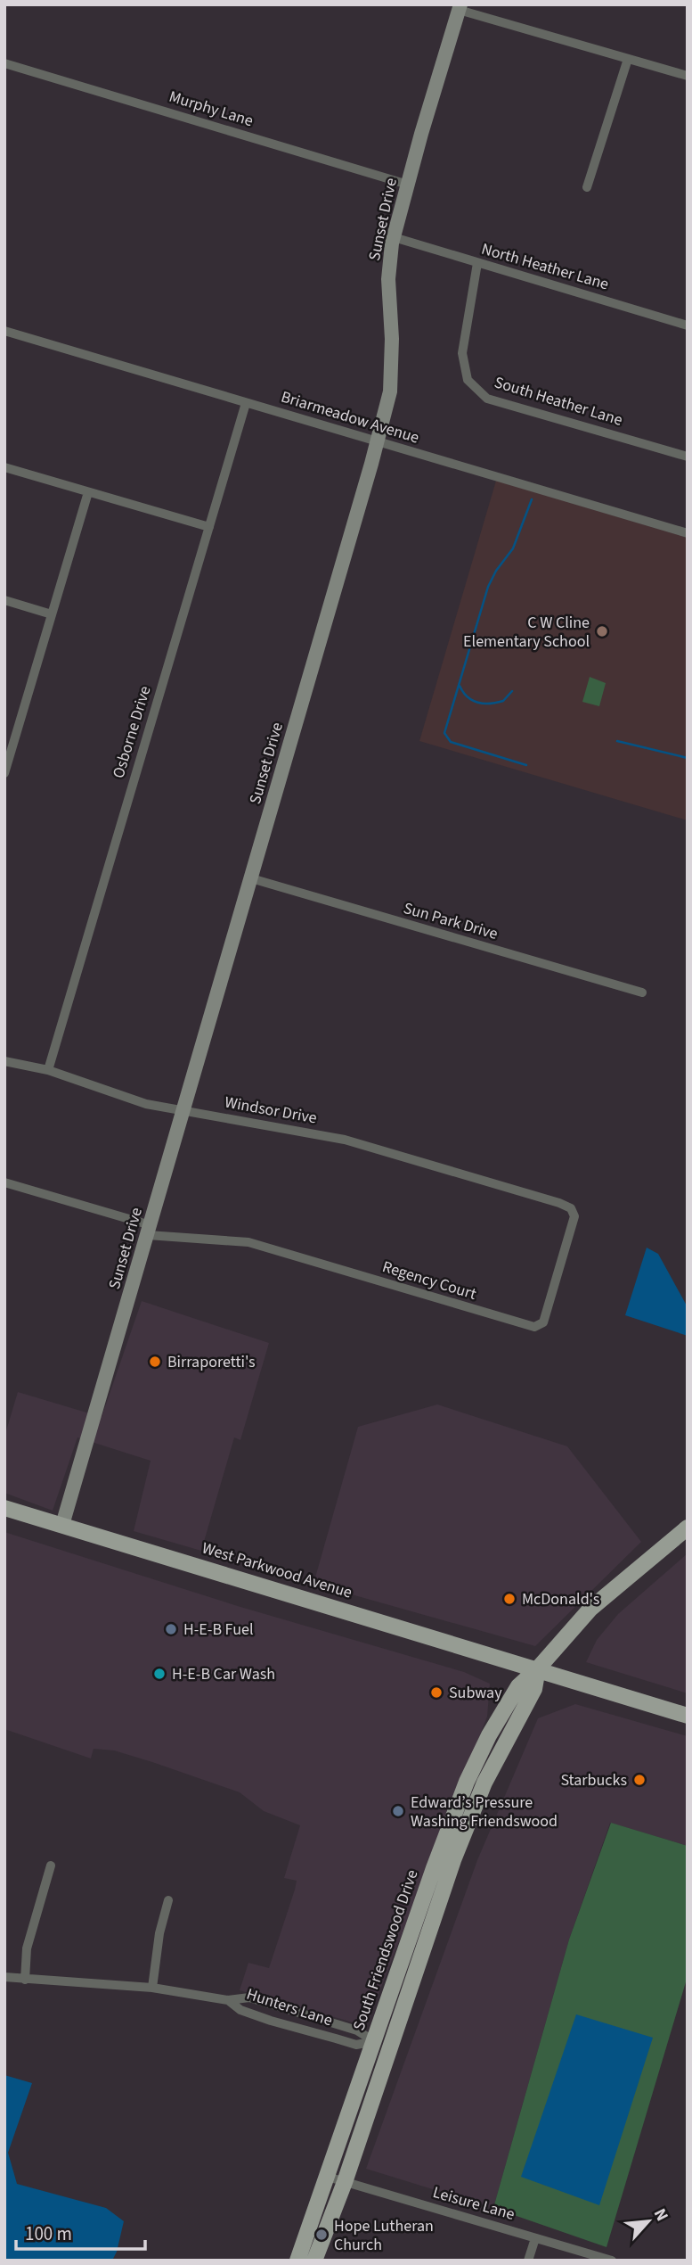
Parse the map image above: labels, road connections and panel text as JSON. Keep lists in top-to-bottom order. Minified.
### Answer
{"streets":{"main road":["West Parkwood Avenue","South Friendswood Drive"],"street":["Murphy Lane","Sunset Drive","North Heather Lane","South Heather Lane","Briarmeadow Avenue","Osborne Drive","Sun Park Drive","Windsor Drive","Regency Court","Hunters Lane","Leisure Lane"]},"crossings":[["Murphy Lane","Sunset Drive"],["Sunset Drive","North Heather Lane"],["Sunset Drive","Briarmeadow Avenue"],["Sunset Drive","Sun Park Drive"],["Sunset Drive","Windsor Drive"],["Sunset Drive","Regency Court"],["Sunset Drive","West Parkwood Avenue"],["North Heather Lane","South Heather Lane"],["Briarmeadow Avenue","Osborne Drive"],["Osborne Drive","Windsor Drive"],["Windsor Drive","Regency Court"],["West Parkwood Avenue","South Friendswood Drive"],["South Friendswood Drive","Hunters Lane"],["South Friendswood Drive","Leisure Lane"]],"places":["C W Cline Elementary School","Birraporetti's","McDonald's","H-E-B Fuel","H-E-B Car Wash","Subway","Starbucks","Edward’s Pressure Washing Friendswood","Hope Lutheran Church"],"scale_bar":"100 m","north":"top right"}
